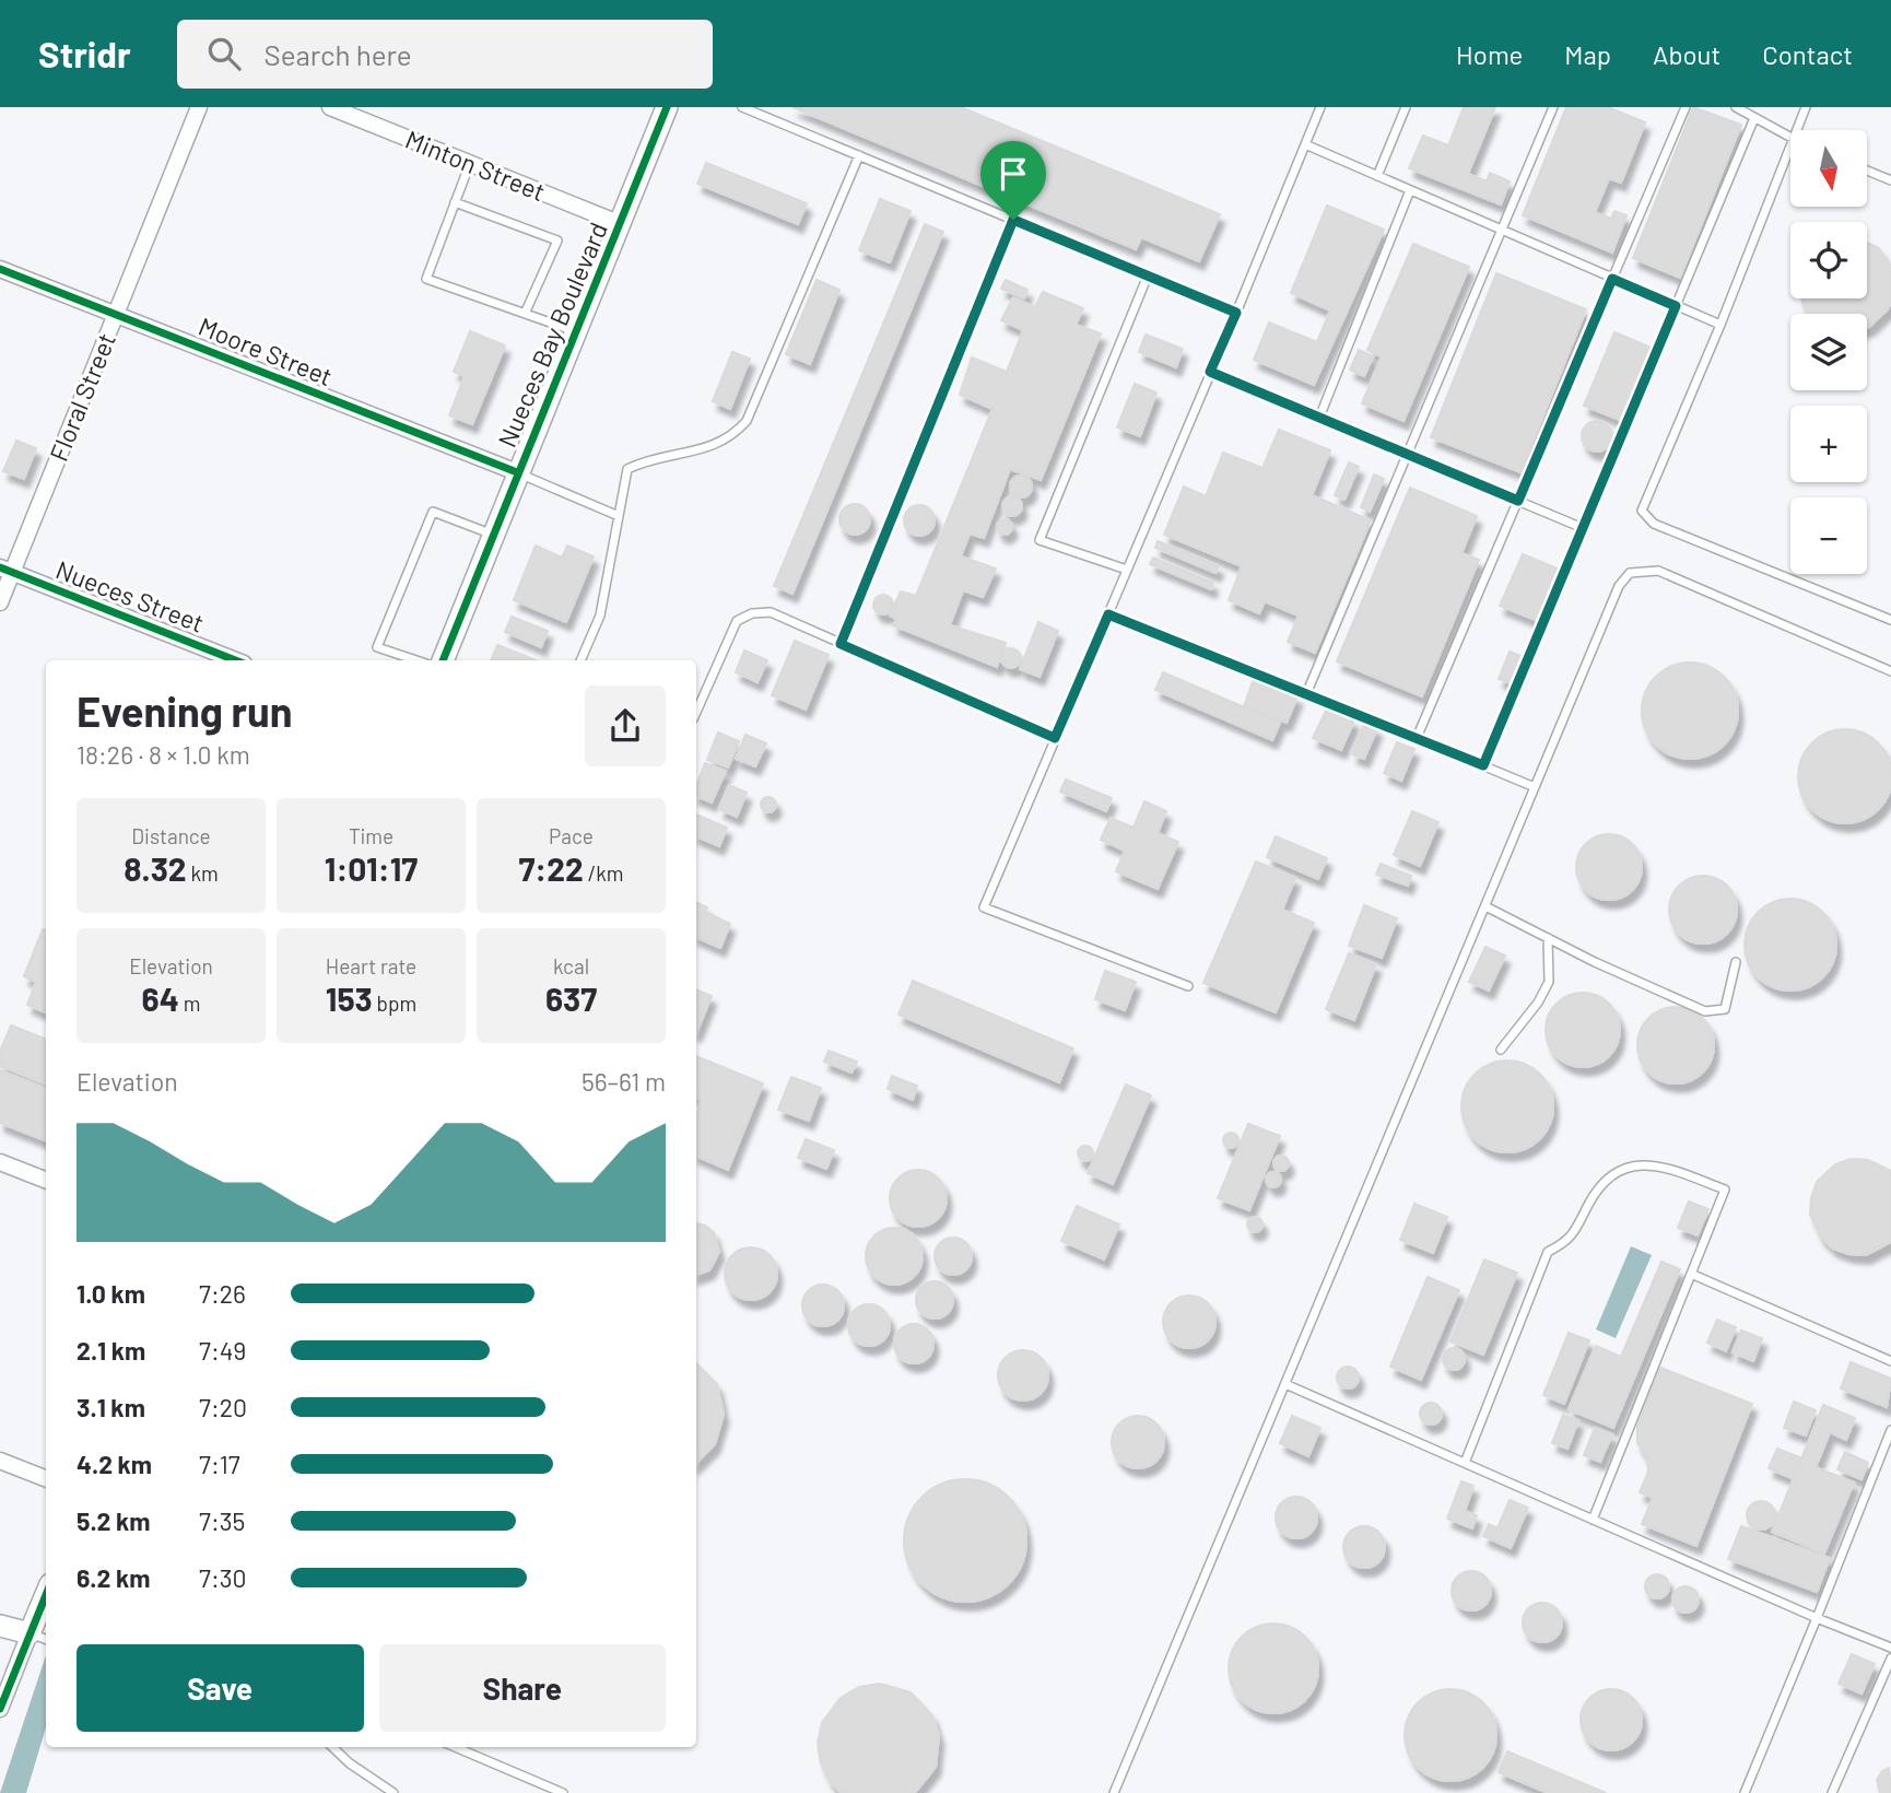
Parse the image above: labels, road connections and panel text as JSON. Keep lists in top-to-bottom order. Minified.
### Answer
{"streets":{"street":["Minton Street","Nueces Bay Boulevard","Moore Street","Floral Street","Nueces Street"]},"crossings":[["Minton Street","Nueces Bay Boulevard"],["Nueces Bay Boulevard","Moore Street"],["Moore Street","Floral Street"],["Floral Street","Nueces Street"]],"north":"bottom","page":{"header":"Stridr","search":"Search here","nav":["Home","Map","About","Contact"],"map_buttons":["+","−"],"heading":["Evening run","18:26 · 8 × 1.0 km"],"stats":[["Distance","8.32 km"],["Time","1:01:17"],["Pace","7:22 /km"],["Elevation","64 m"],["Heart rate","153 bpm"],["kcal","637"]],"chart":["Elevation","56–61 m"],"list":[{"name":"1.0 km","note":"7:26"},{"name":"2.1 km","note":"7:49"},{"name":"3.1 km","note":"7:20"},{"name":"4.2 km","note":"7:17"},{"name":"5.2 km","note":"7:35"},{"name":"6.2 km","note":"7:30"}],"buttons":["Save","Share"]}}
